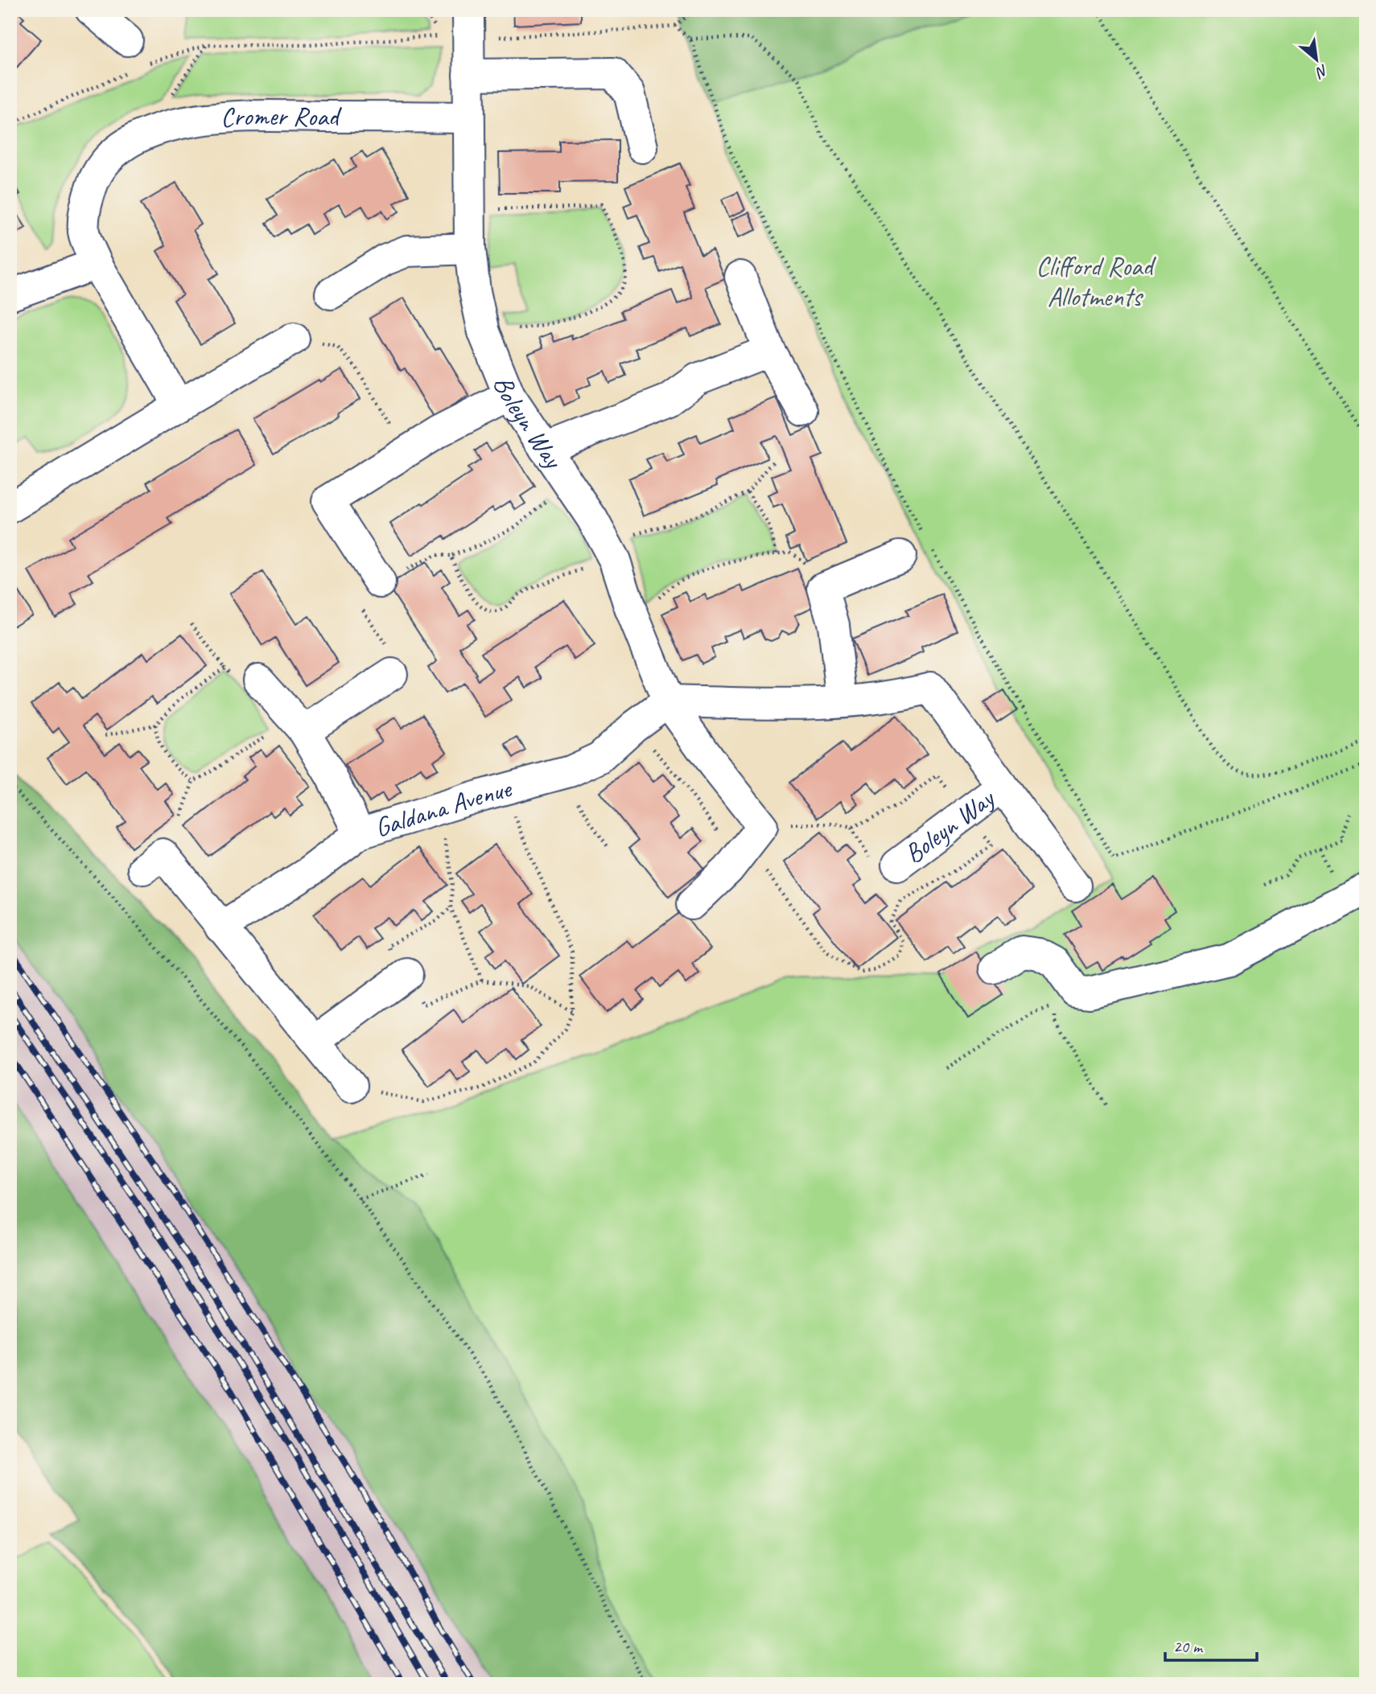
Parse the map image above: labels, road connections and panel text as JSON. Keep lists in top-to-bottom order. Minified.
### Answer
{"streets":{"street":["Cromer Road","Boleyn Way","Galdana Avenue"]},"crossings":[["Cromer Road","Boleyn Way"],["Boleyn Way","Galdana Avenue"]],"parks":["Clifford Road Allotments"],"scale_bar":"20 m","north":"bottom right"}
